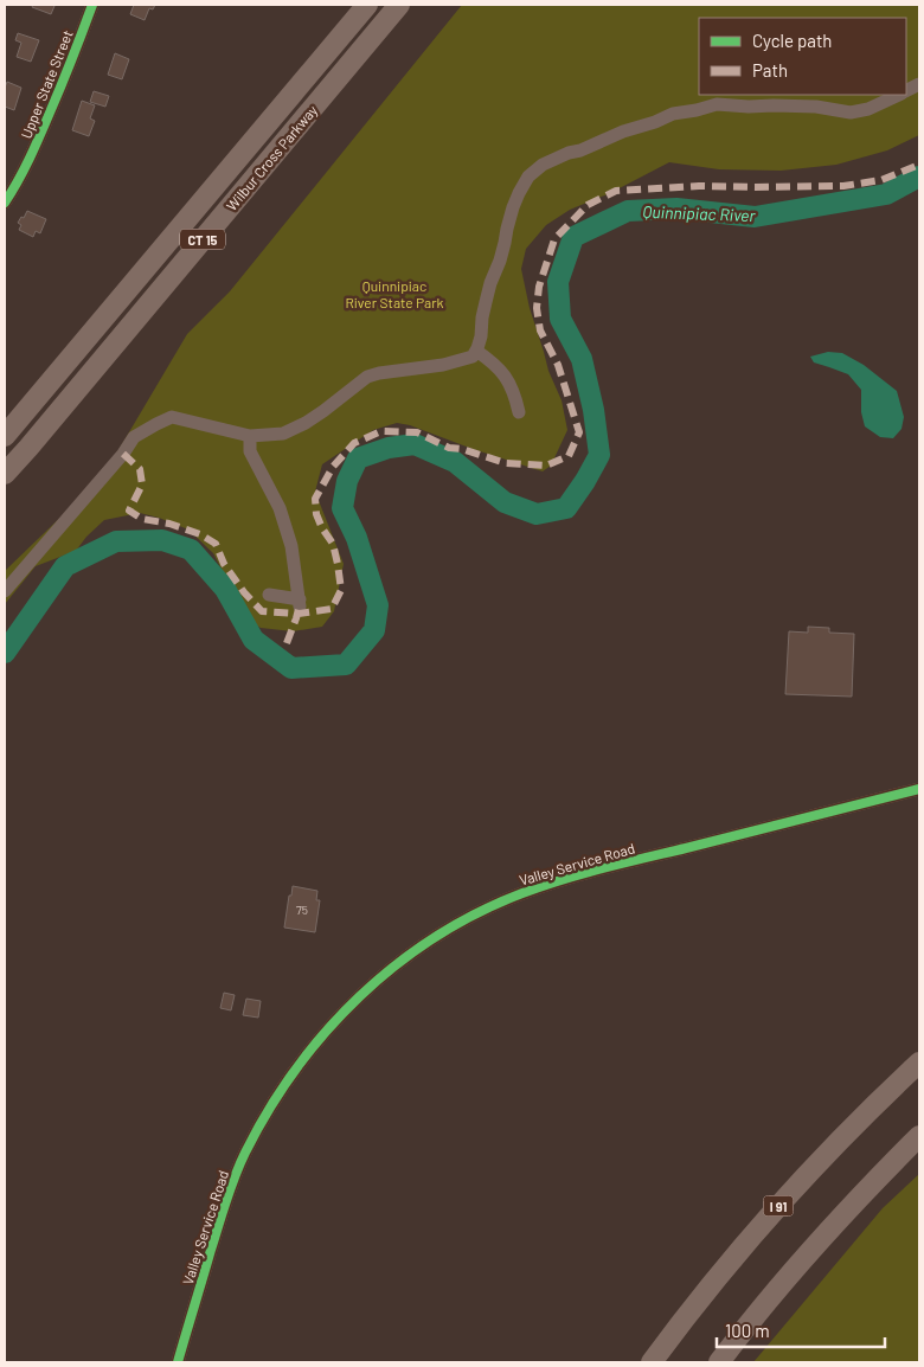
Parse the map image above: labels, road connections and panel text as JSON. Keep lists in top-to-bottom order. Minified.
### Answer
{"streets":{"highway":["Wilbur Cross Parkway","CT 15","I 91"],"street":["Upper State Street","Valley Service Road"]},"water":["Quinnipiac River"],"parks":["Quinnipiac River State Park"],"house_numbers":["75"],"legend":["Cycle path","Path"],"scale_bar":"100 m"}
